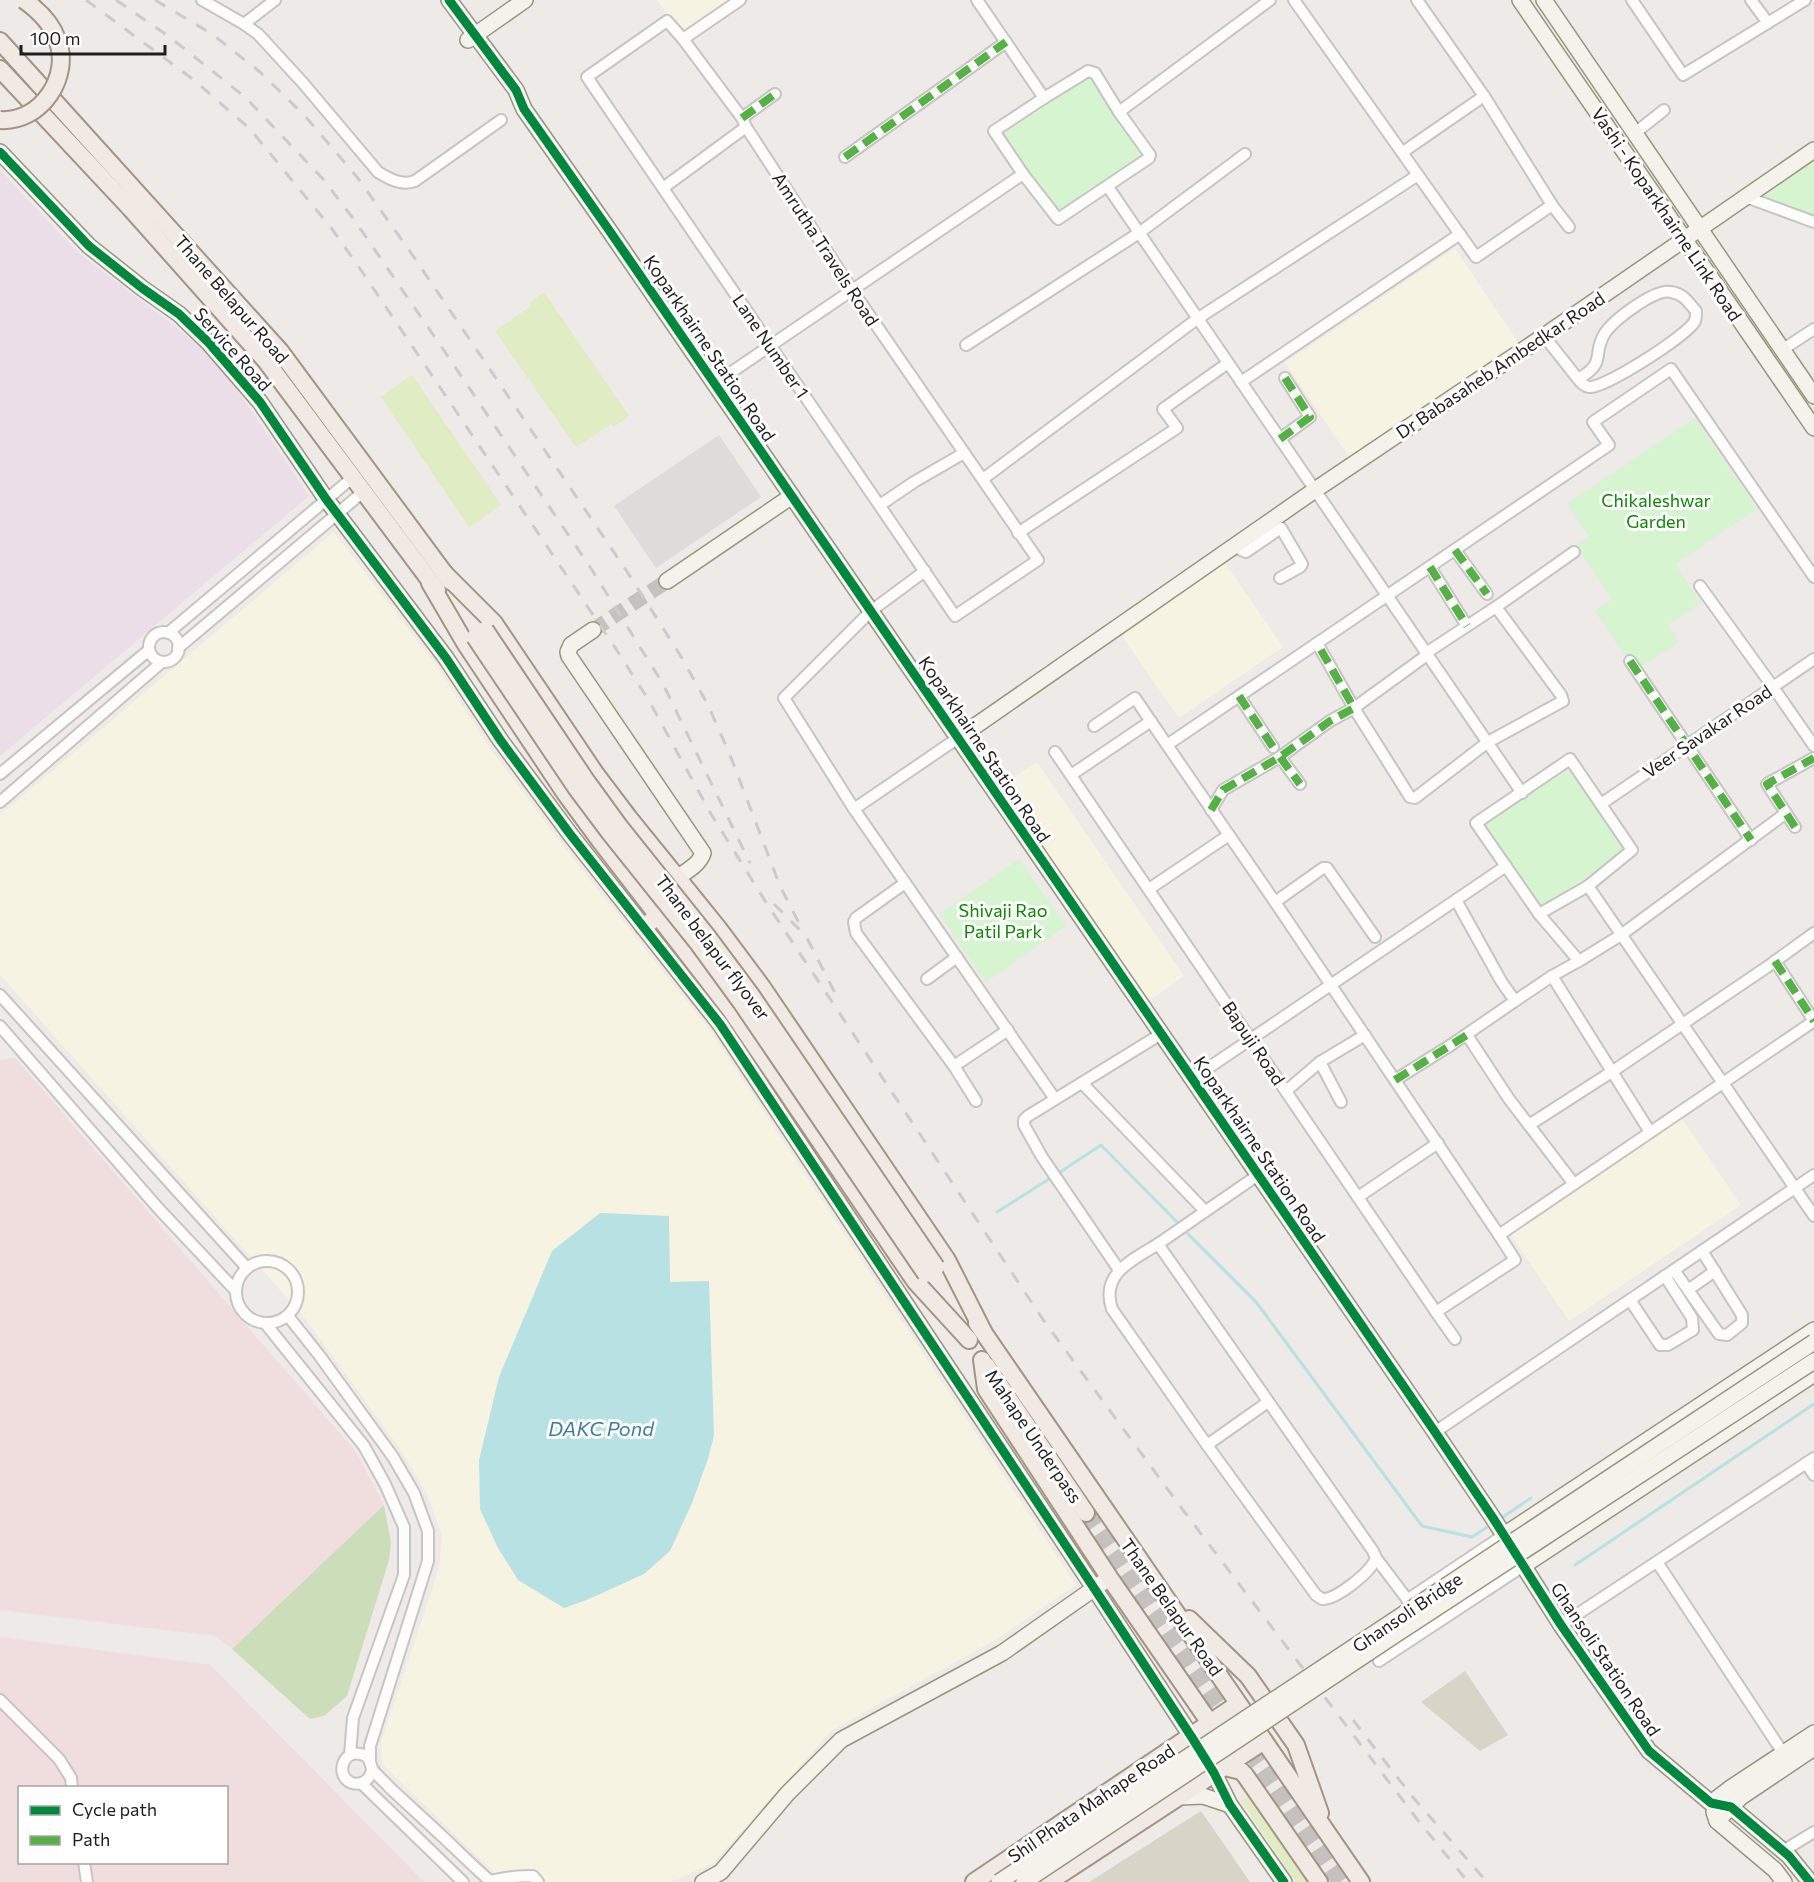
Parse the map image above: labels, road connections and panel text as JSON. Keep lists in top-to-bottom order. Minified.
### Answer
{"streets":{"main road":["Thane Belapur Road","Thane belapur flyover","Mahape Underpass","Shil Phata Mahape Road"],"street":["Vashi - Koparkhairne Link Road","Amrutha Travels Road","Lane Number 1","Koparkhairne Station Road","Service Road","Dr Babasaheb Ambedkar Road","Veer Savakar Road","Bapuji Road","Ghansoli Bridge","Ghansoli Station Road"]},"crossings":[["Vashi - Koparkhairne Link Road","Dr Babasaheb Ambedkar Road"],["Amrutha Travels Road","Lane Number 1"],["Thane Belapur Road","Thane belapur flyover"],["Thane Belapur Road","Mahape Underpass"],["Thane Belapur Road","Shil Phata Mahape Road"],["Koparkhairne Station Road","Dr Babasaheb Ambedkar Road"],["Koparkhairne Station Road","Ghansoli Station Road"],["Service Road","Shil Phata Mahape Road"]],"water":["DAKC Pond"],"parks":["Chikaleshwar Garden","Shivaji Rao Patil Park"],"legend":["Cycle path","Path"],"scale_bar":"100 m"}
